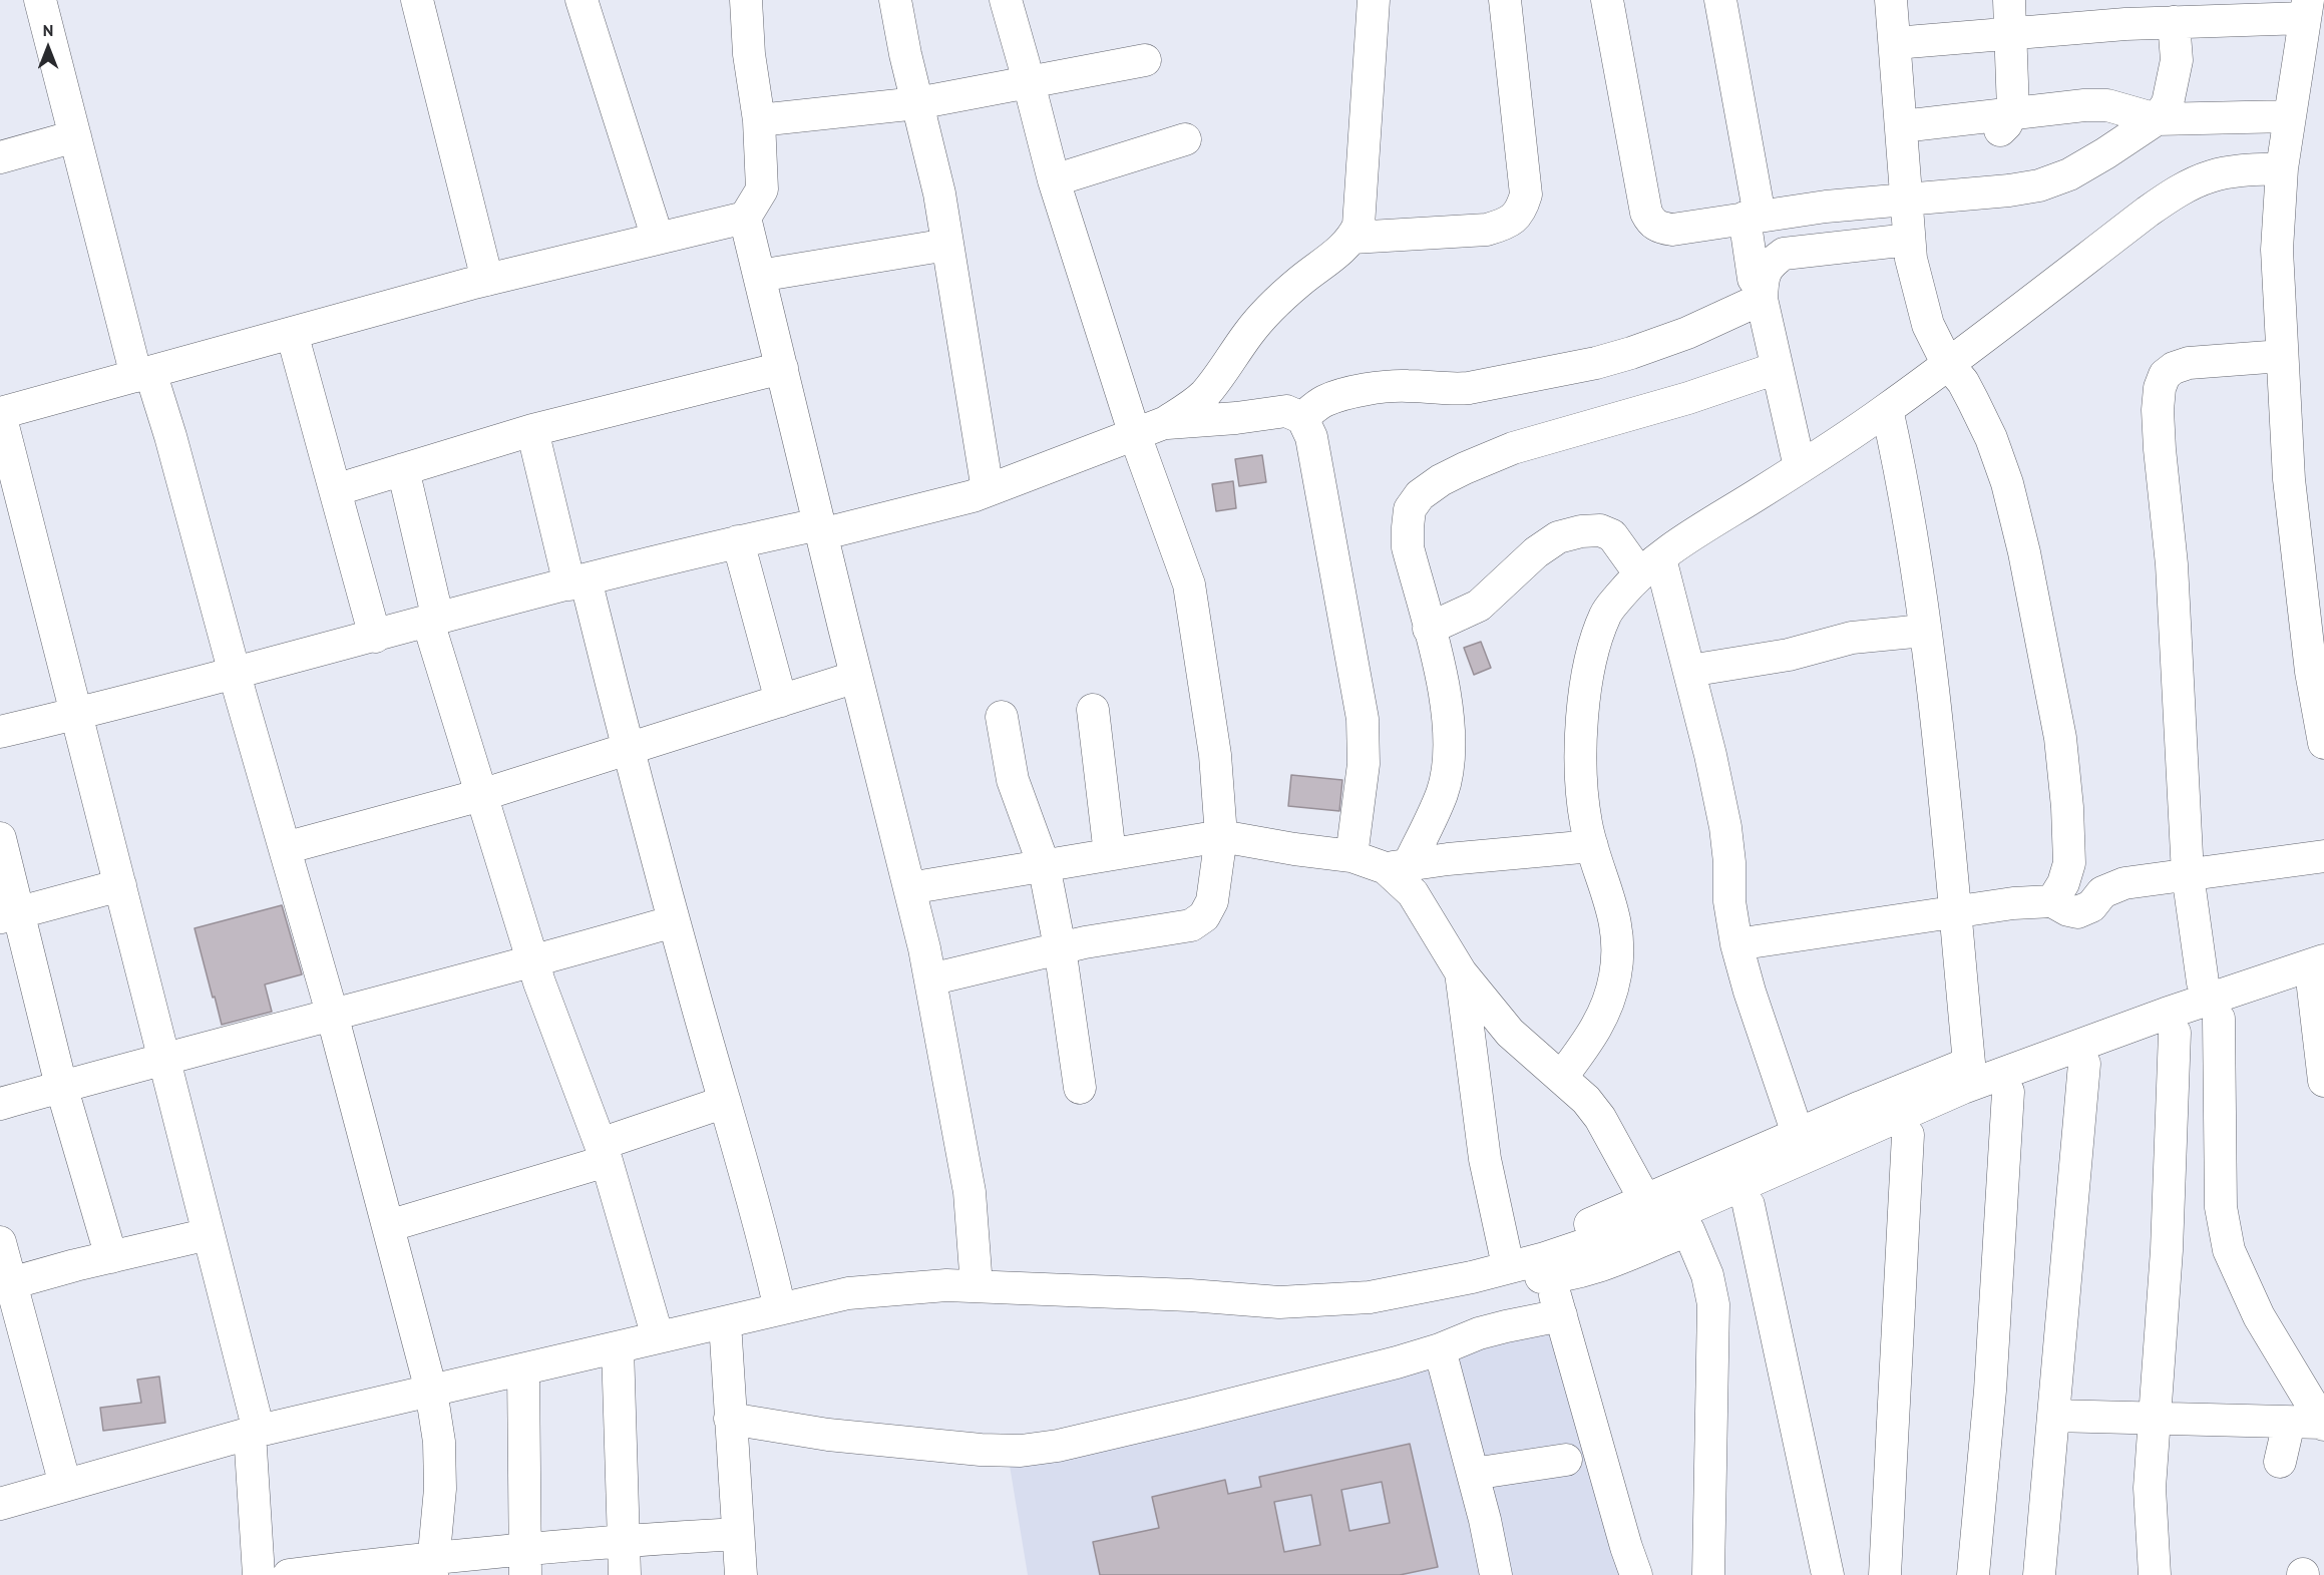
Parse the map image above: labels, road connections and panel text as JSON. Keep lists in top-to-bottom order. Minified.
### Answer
{"north":"top"}
